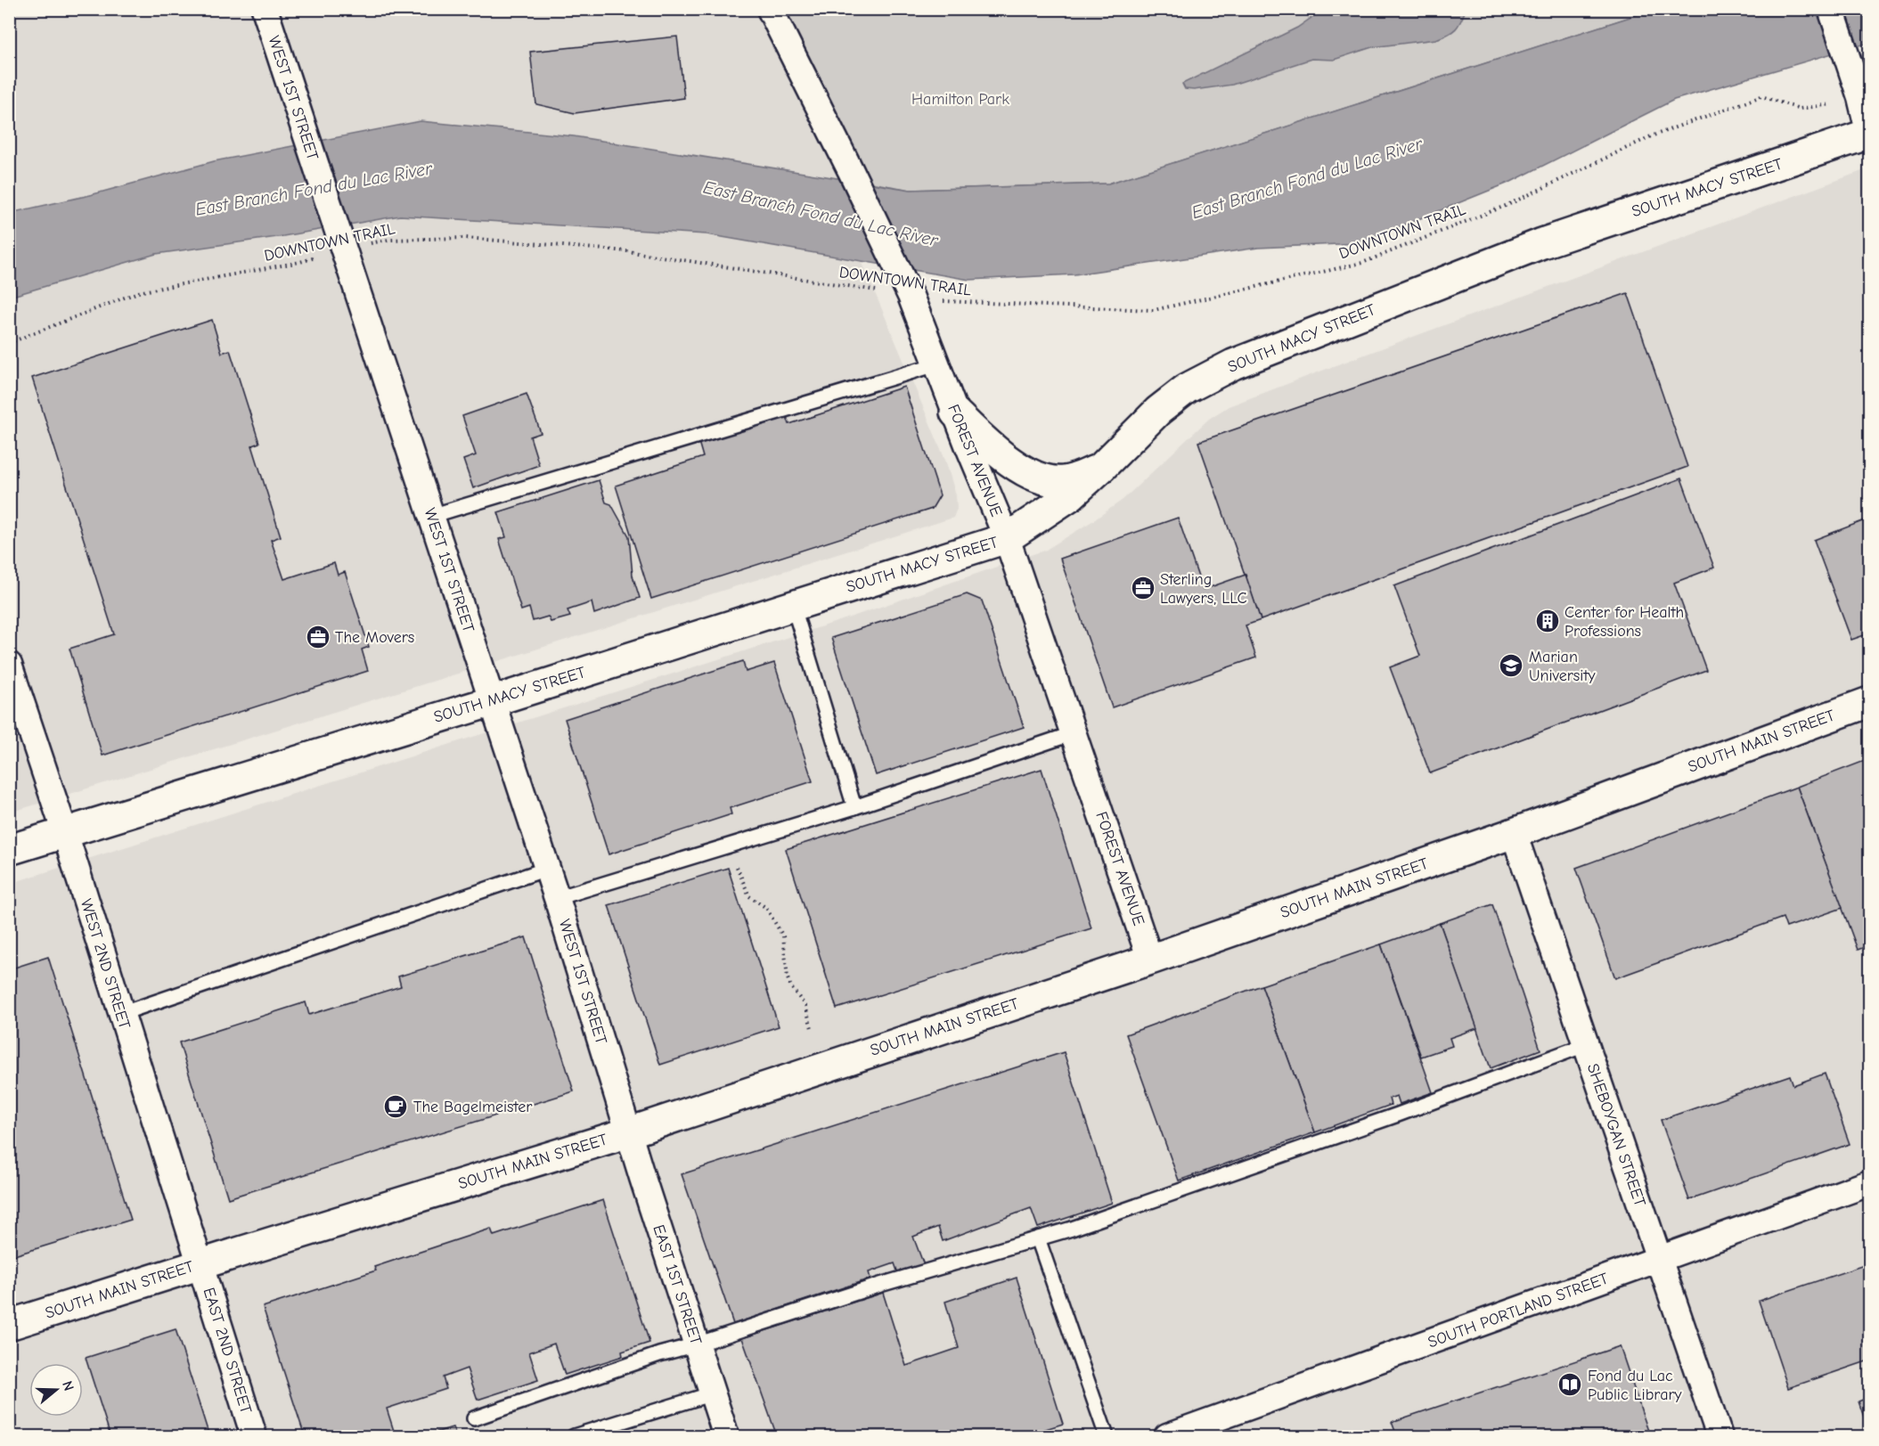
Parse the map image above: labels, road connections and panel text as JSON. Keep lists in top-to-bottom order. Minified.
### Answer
{"streets":{"main road":["SOUTH MACY STREET","SOUTH MAIN STREET"],"street":["WEST 1ST STREET","FOREST AVENUE","WEST 2ND STREET","SHEBOYGAN STREET","EAST 1ST STREET","SOUTH PORTLAND STREET","EAST 2ND STREET"],"path":["DOWNTOWN TRAIL"]},"crossings":[["WEST 1ST STREET","SOUTH MACY STREET"],["WEST 1ST STREET","DOWNTOWN TRAIL"],["WEST 1ST STREET","SOUTH MAIN STREET"],["WEST 1ST STREET","EAST 1ST STREET"],["SOUTH MACY STREET","FOREST AVENUE"],["SOUTH MACY STREET","WEST 2ND STREET"],["DOWNTOWN TRAIL","FOREST AVENUE"],["FOREST AVENUE","SOUTH MAIN STREET"],["SOUTH MAIN STREET","WEST 2ND STREET"],["SOUTH MAIN STREET","SHEBOYGAN STREET"],["SOUTH MAIN STREET","EAST 1ST STREET"],["SOUTH MAIN STREET","EAST 2ND STREET"],["WEST 2ND STREET","EAST 2ND STREET"],["SHEBOYGAN STREET","SOUTH PORTLAND STREET"]],"water":["East Branch Fond du Lac River"],"parks":["Hamilton Park"],"places":{"office":["Sterling Lawyers, LLC","The Movers"],"building":["Center for Health Professions"],"school or university":["Marian University"],"cafe":["The Bagelmeister"],"library":["Fond du Lac Public Library"]},"north":"right"}
